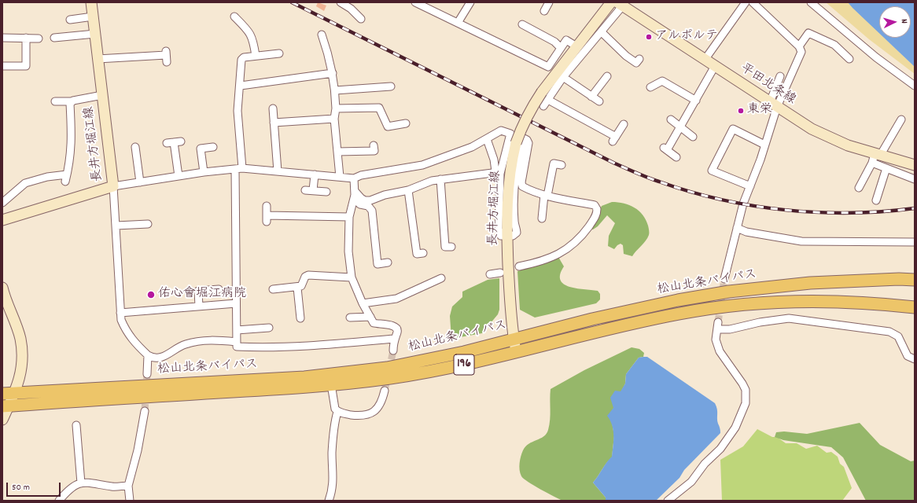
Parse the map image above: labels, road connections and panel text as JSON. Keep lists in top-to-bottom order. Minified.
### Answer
{"streets":{"highway":["松山北条バイパス","196"],"main road":["平田北条線","長井方堀江線"]},"crossings":[["長井方堀江線","松山北条バイパス"]],"places":["アルポルテ","東栄","佑心會堀江病院"],"scale_bar":"50 m","north":"right"}
